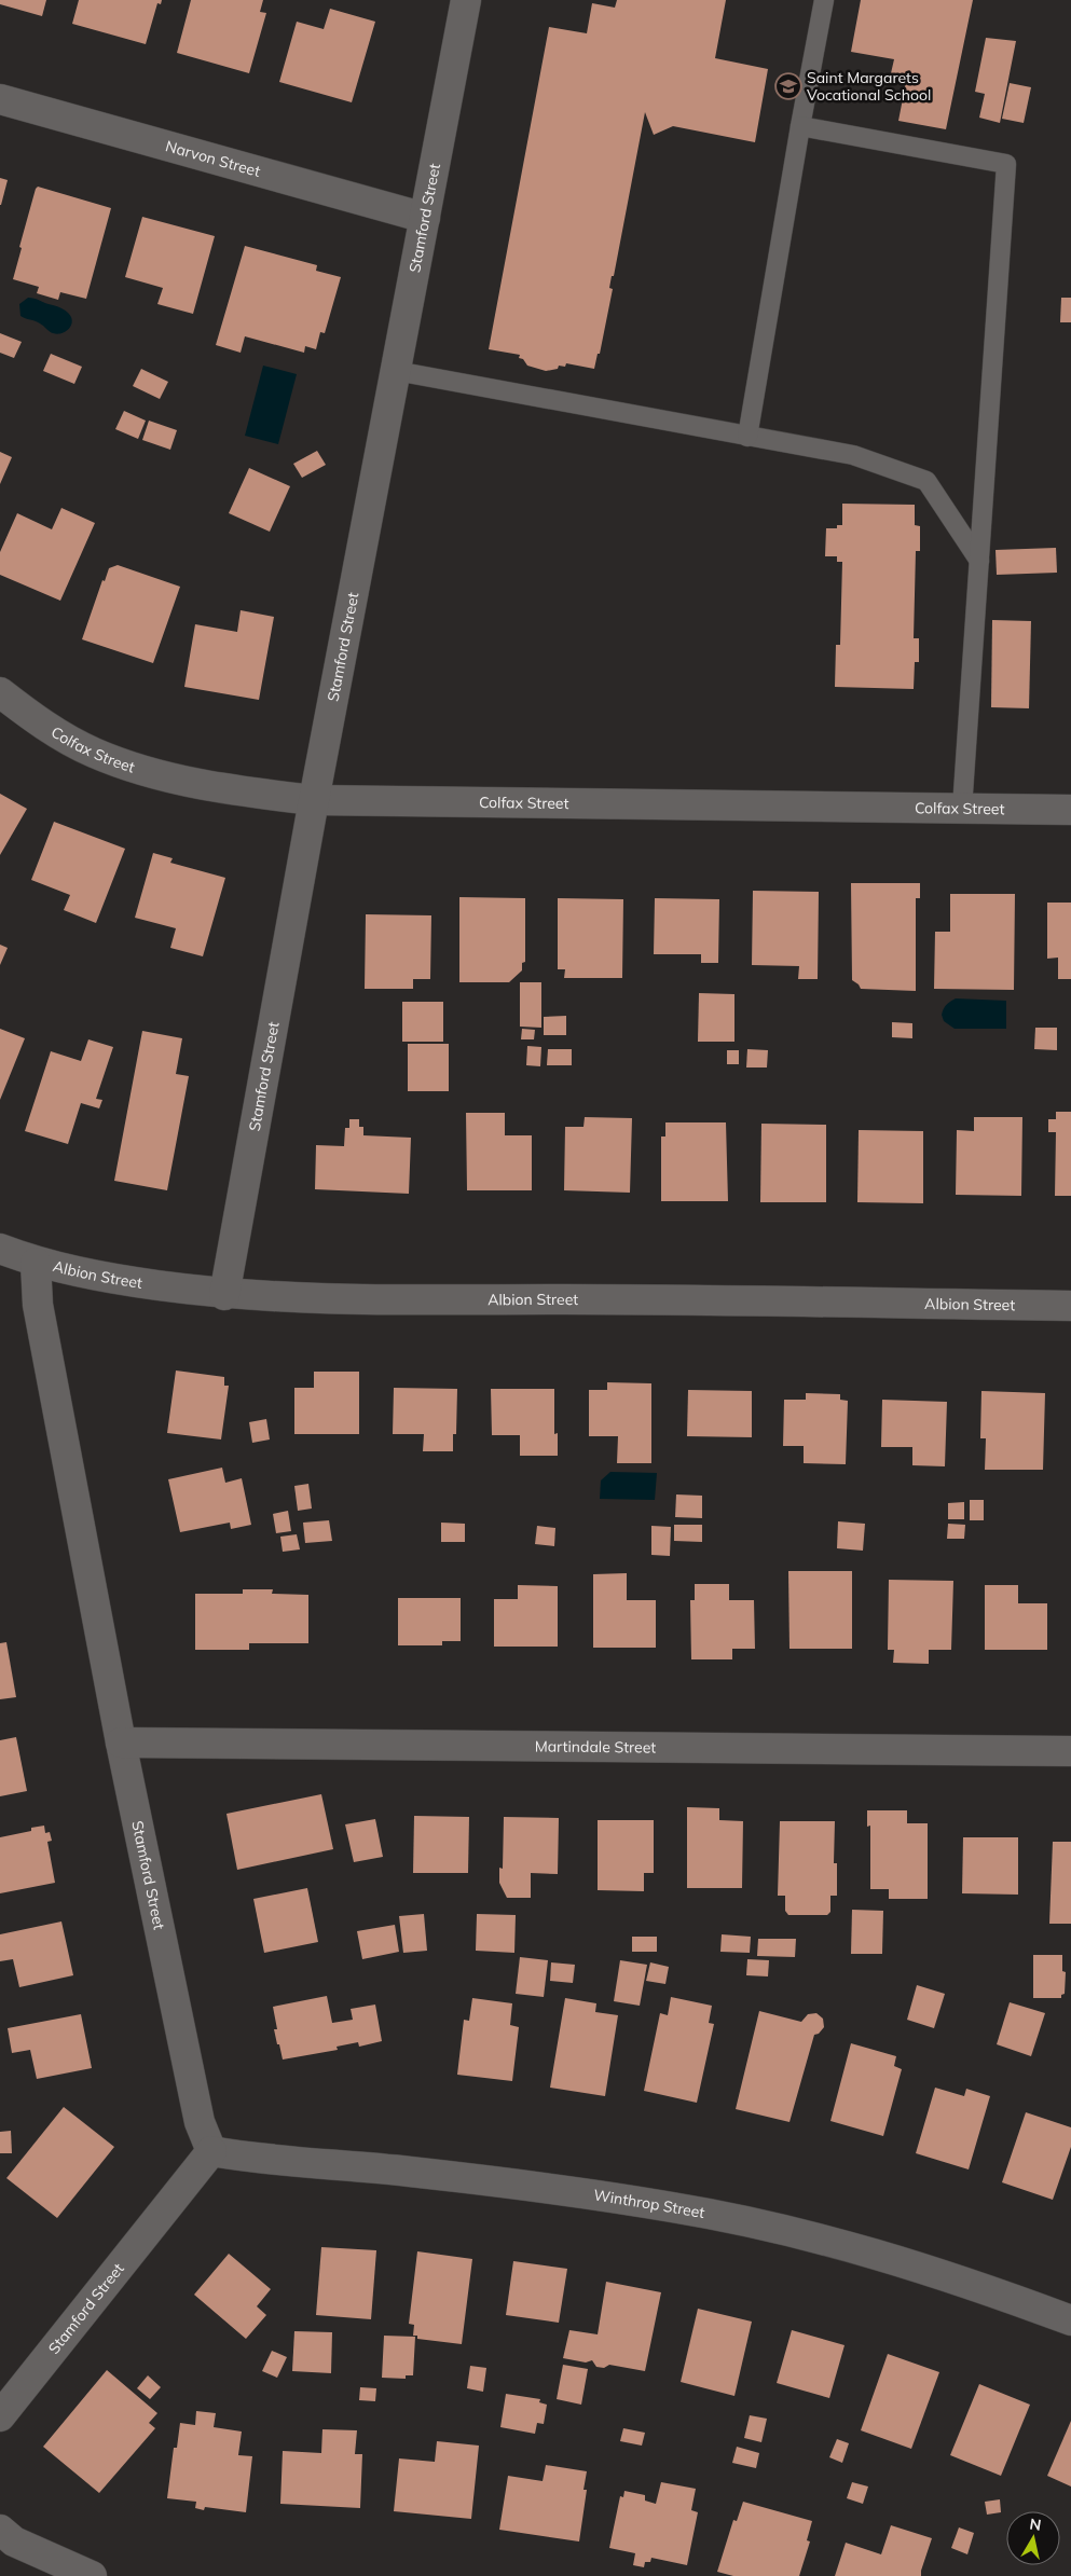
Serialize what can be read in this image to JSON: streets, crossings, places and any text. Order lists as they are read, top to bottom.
{
  "streets": {
    "street": [
      "Narvon Street",
      "Stamford Street",
      "Colfax Street",
      "Albion Street",
      "Martindale Street",
      "Winthrop Street"
    ]
  },
  "crossings": [
    ["Narvon Street", "Stamford Street"],
    ["Stamford Street", "Colfax Street"],
    ["Stamford Street", "Albion Street"],
    ["Stamford Street", "Martindale Street"],
    ["Stamford Street", "Winthrop Street"]
  ],
  "places": {
    "school or university": ["Saint Margarets Vocational School"]
  },
  "north": "top"
}
